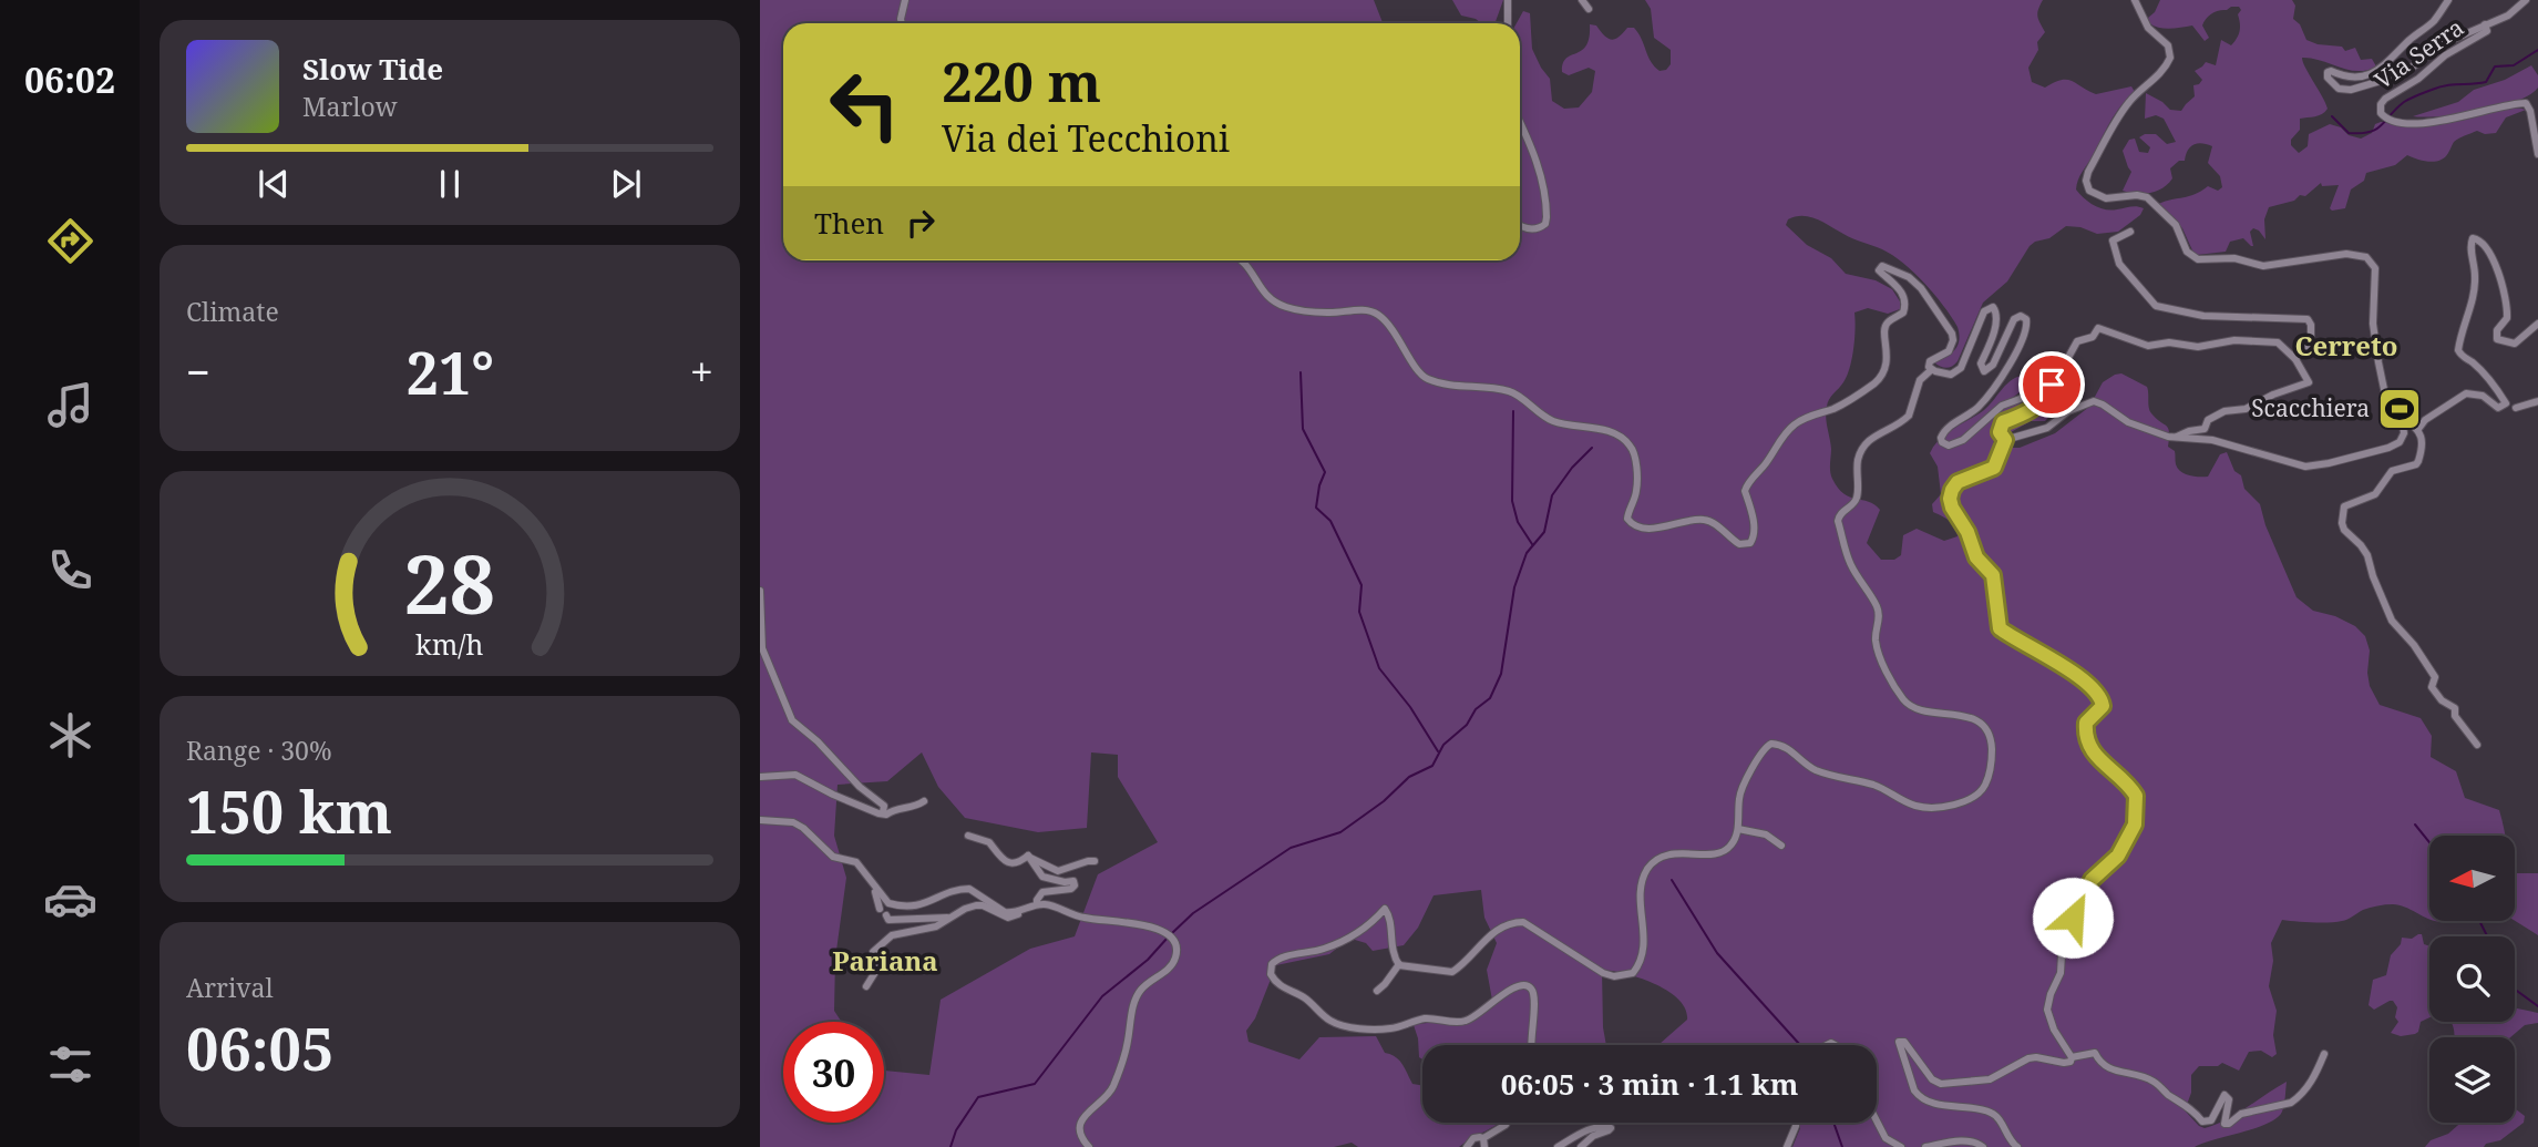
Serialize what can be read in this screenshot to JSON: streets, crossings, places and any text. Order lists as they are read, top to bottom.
{
  "streets": {
    "street": ["Via Serra"]
  },
  "districts": ["Cerreto", "Pariana"],
  "places": {
    "sports": ["Scacchiera"]
  },
  "north": "left",
  "page": {
    "tabs": "06:02",
    "turn": ["220 m", "Via dei Tecchioni"],
    "song": ["Slow Tide", "Marlow"],
    "then": "Then",
    "tile": [
      "Climate",
      ["Range · 30%", "150 km"],
      ["Arrival", "06:05"]
    ],
    "heat": ["−", "21°", "+"],
    "limit": "30",
    "trip": "06:05 · 3 min · 1.1 km",
    "gauge": ["28", "km/h"]
  }
}
